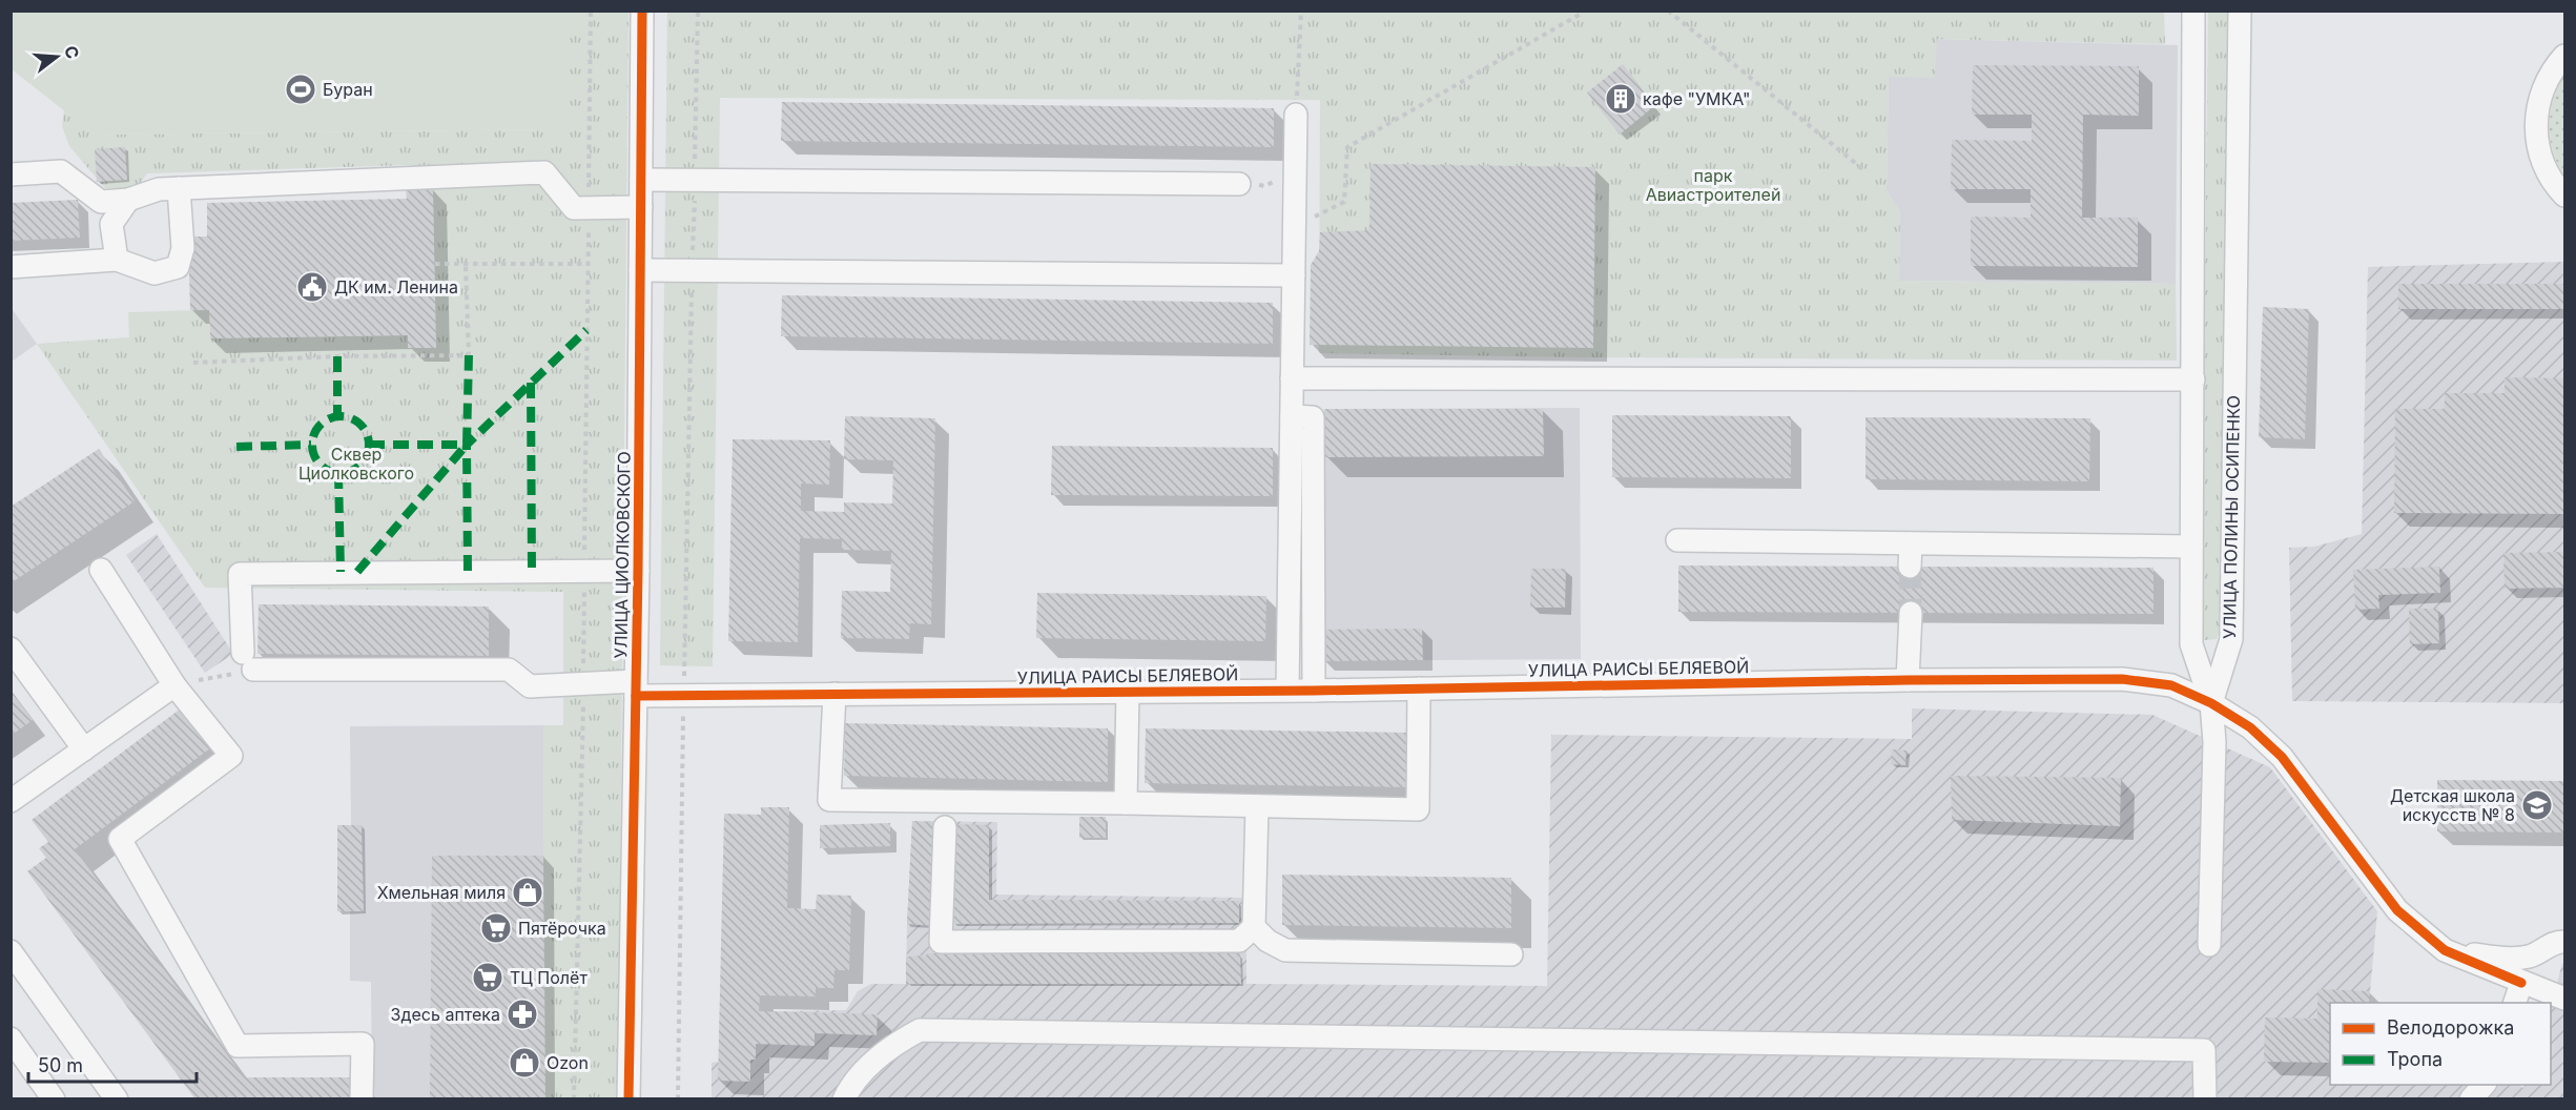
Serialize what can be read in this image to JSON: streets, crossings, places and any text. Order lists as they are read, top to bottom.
{
  "streets": {
    "street": ["УЛИЦА ПОЛИНЫ ОСИПЕНКО", "УЛИЦА ЦИОЛКОВСКОГО", "УЛИЦА РАИСЫ БЕЛЯЕВОЙ"]
  },
  "crossings": [
    ["УЛИЦА ПОЛИНЫ ОСИПЕНКО", "УЛИЦА РАИСЫ БЕЛЯЕВОЙ"],
    ["УЛИЦА ЦИОЛКОВСКОГО", "УЛИЦА РАИСЫ БЕЛЯЕВОЙ"]
  ],
  "parks": ["парк Авиастроителей", "Сквер Циолковского"],
  "places": {
    "sports": ["Буран"],
    "building": ["кафе \"УМКА\""],
    "public building": ["ДК им. Ленина"],
    "school or university": ["Детская школа искусств № 8"],
    "shop": ["Хмельная миля", "Ozon"],
    "supermarket": ["Пятёрочка", "ТЦ Полёт"],
    "pharmacy": ["Здесь аптека"]
  },
  "legend": ["Велодорожка", "Тропа"],
  "scale_bar": "50 m",
  "north": "right"
}
